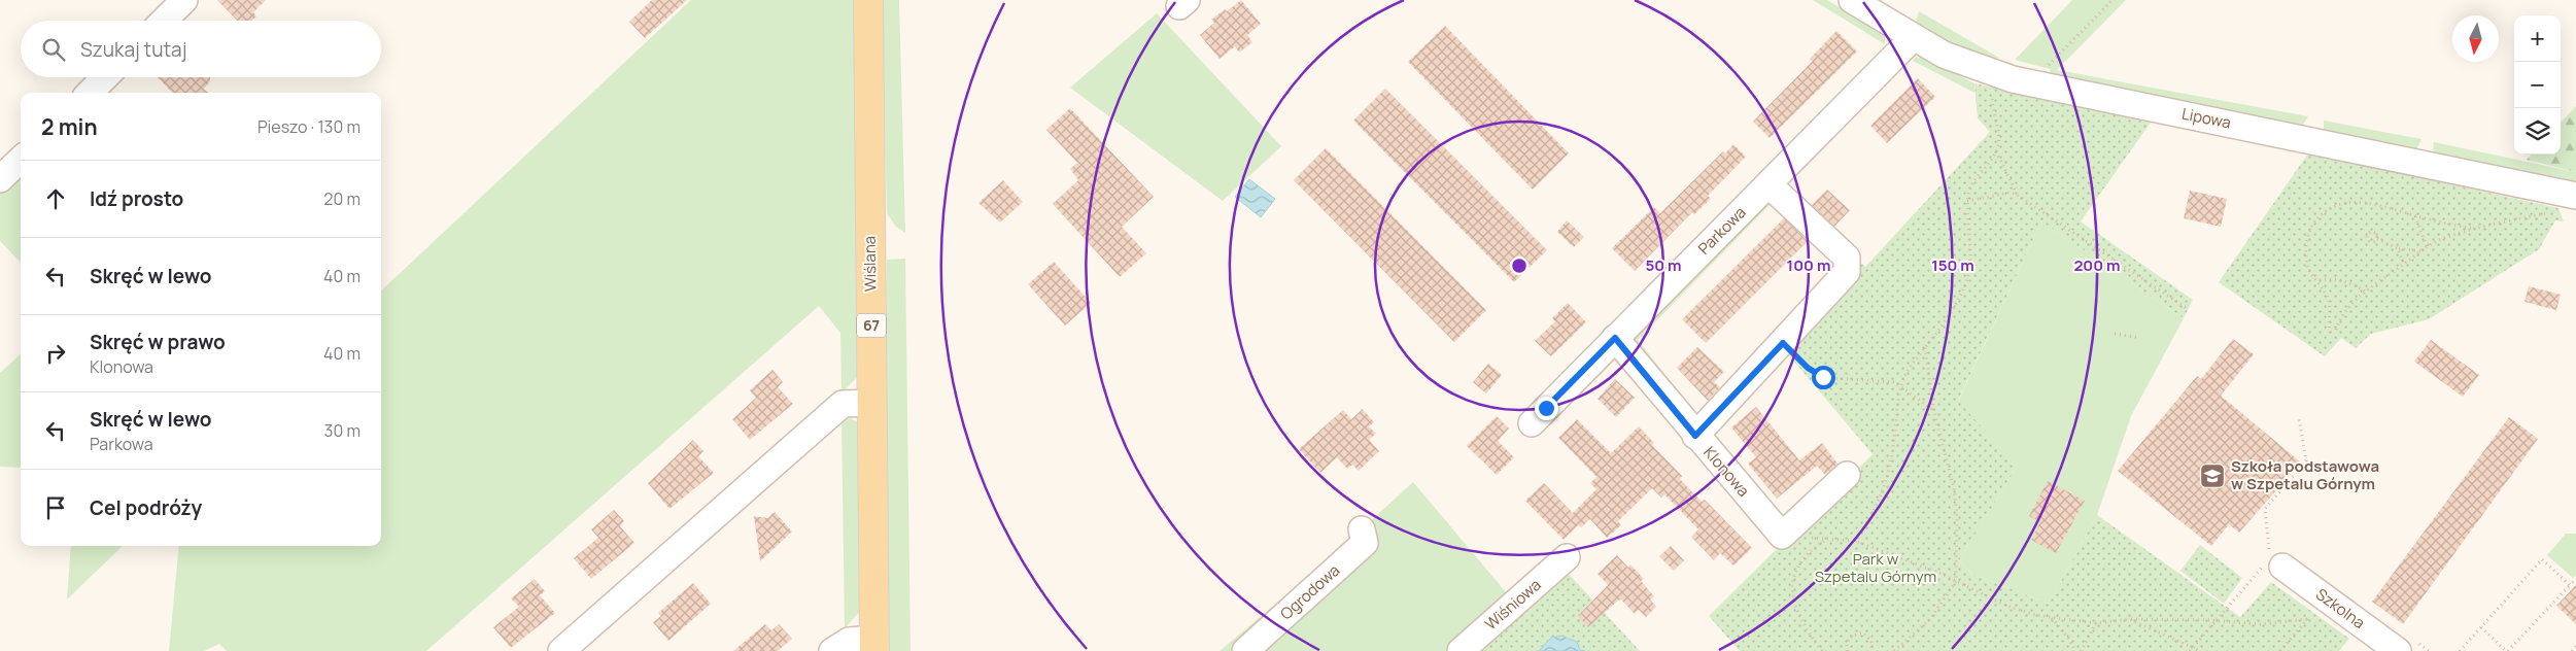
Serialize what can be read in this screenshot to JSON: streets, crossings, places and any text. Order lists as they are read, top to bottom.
{
  "streets": {
    "main road": ["Wiślana", "67"],
    "street": [
      "Lipowa",
      "Parkowa",
      "Klonowa",
      "Ogrodowa",
      "Wiśniowa",
      "Szkolna"
    ]
  },
  "crossings": [
    ["Lipowa", "Parkowa"],
    ["Parkowa", "Klonowa"]
  ],
  "parks": ["Park w Szpetalu Górnym"],
  "places": {
    "school or university": ["Szkoła podstawowa w Szpetalu Górnym"]
  },
  "north": "bottom",
  "page": {
    "map_buttons": ["+", "−"],
    "search": "Szukaj tutaj",
    "heading": ["2 min", "Pieszo · 130 m"],
    "list": [
      ["Idź prosto", "20 m"],
      ["Skręć w lewo", "40 m"],
      ["Skręć w prawo", "Klonowa", "40 m"],
      ["Skręć w lewo", "Parkowa", "30 m"],
      "Cel podróży"
    ]
  },
  "rings": [
    "50 m",
    "100 m",
    "150 m",
    "200 m"
  ]
}
